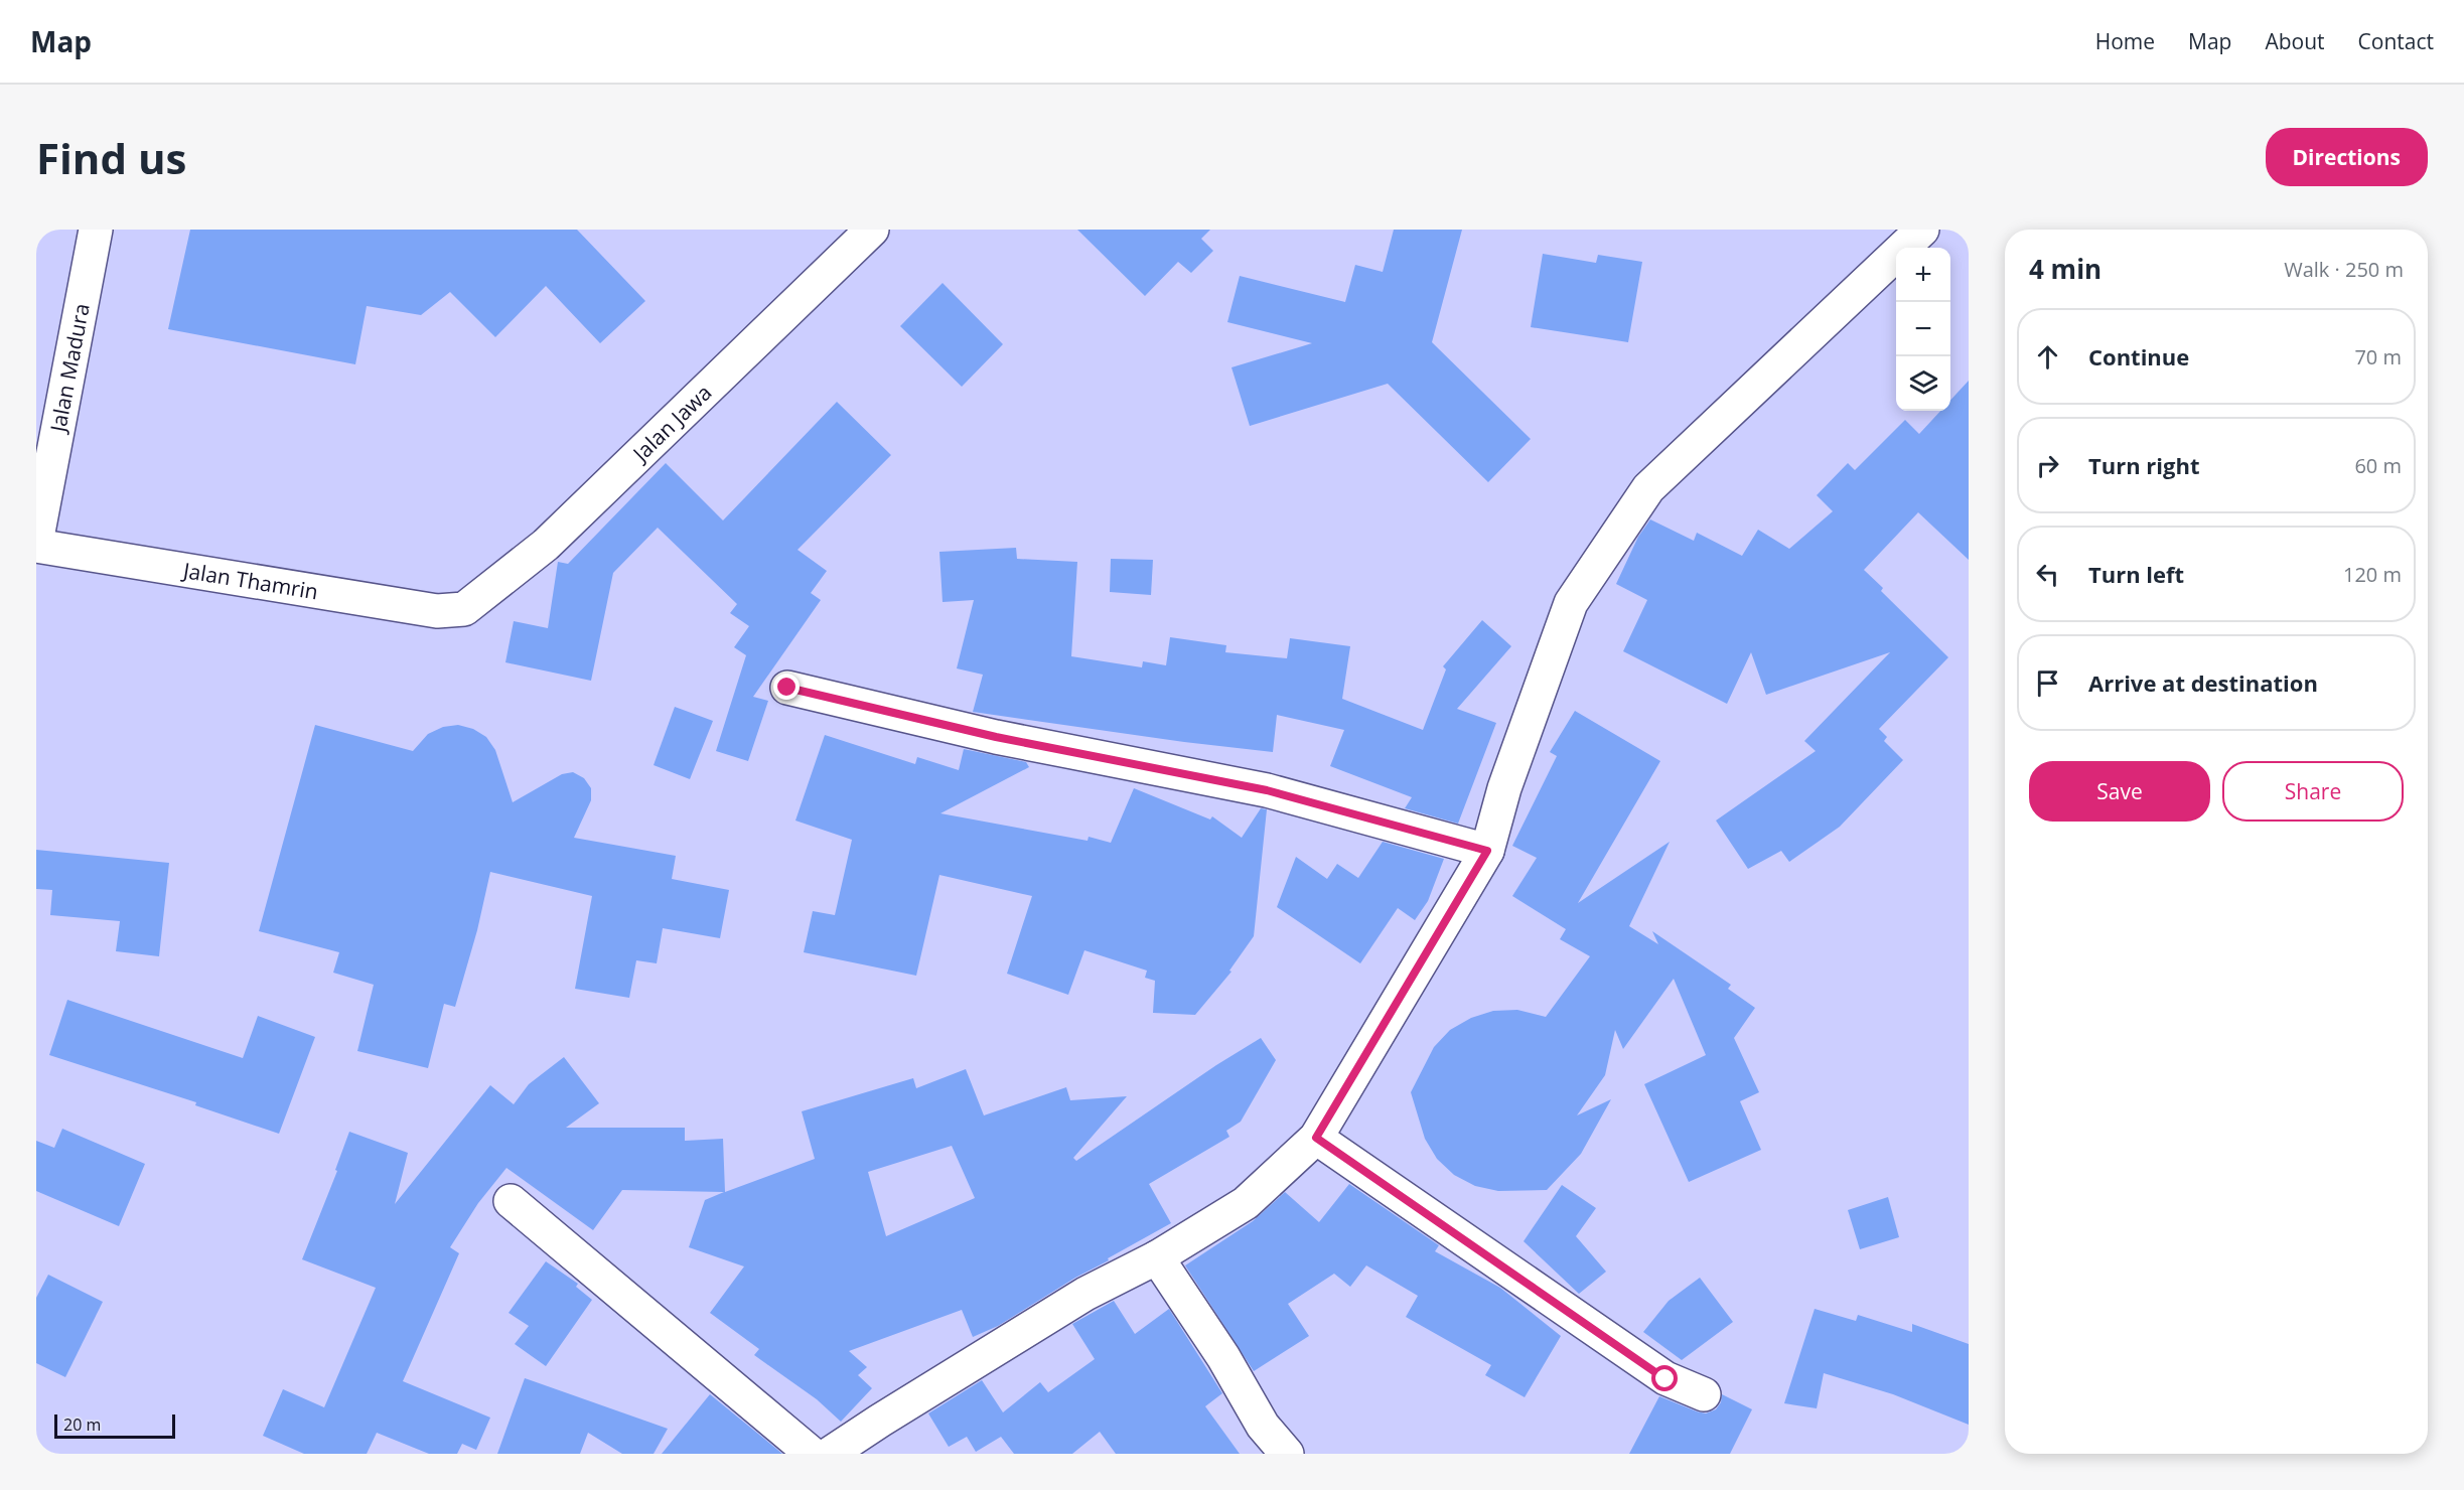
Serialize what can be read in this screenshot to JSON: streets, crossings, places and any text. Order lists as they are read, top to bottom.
{
  "streets": {
    "street": ["Jalan Madura", "Jalan Jawa", "Jalan Thamrin"]
  },
  "crossings": [
    ["Jalan Madura", "Jalan Thamrin"],
    ["Jalan Jawa", "Jalan Thamrin"]
  ],
  "scale_bar": "20 m",
  "page": {
    "header": "Map",
    "nav": [
      "Home",
      "Map",
      "About",
      "Contact"
    ],
    "buttons": [
      "Directions",
      ["Save", "Share"]
    ],
    "title": "Find us",
    "heading": ["4 min", "Walk · 250 m"],
    "map_buttons": ["+", "−"],
    "list": [
      ["Continue", "70 m"],
      ["Turn right", "60 m"],
      ["Turn left", "120 m"],
      "Arrive at destination"
    ],
    "scale": "20 m"
  }
}
